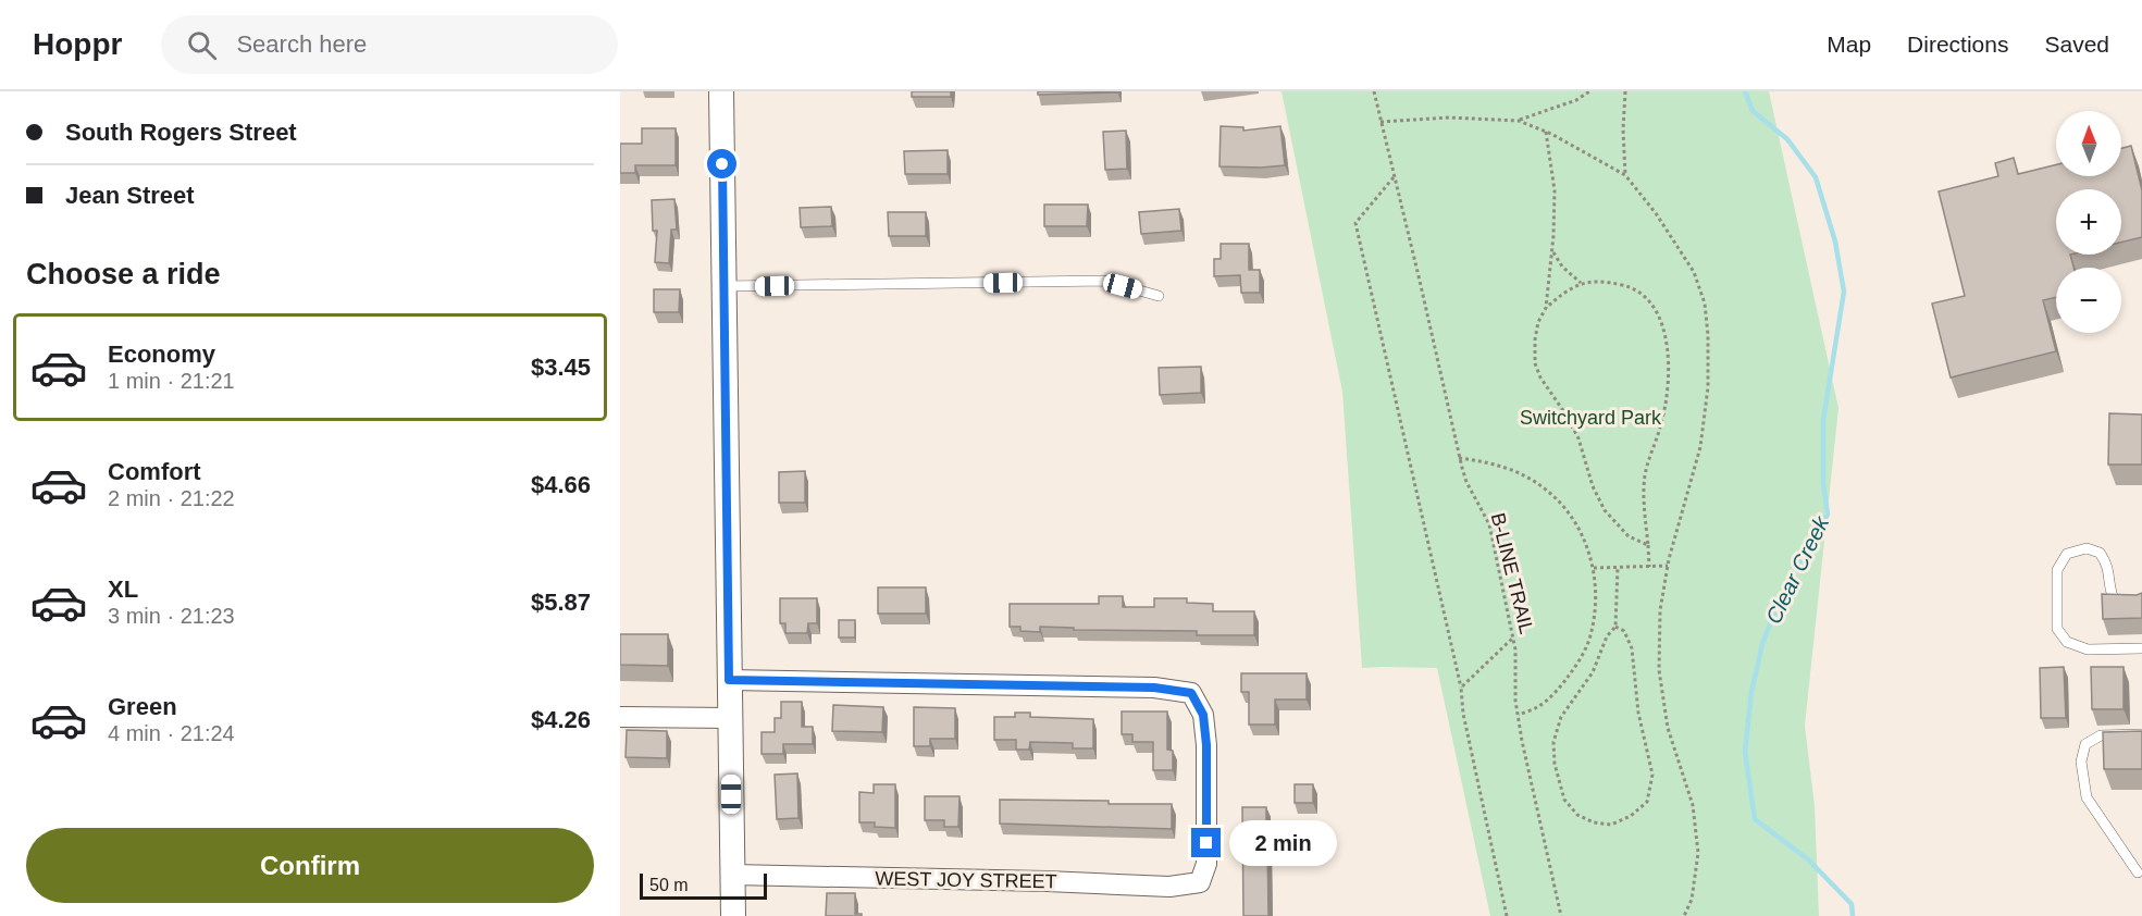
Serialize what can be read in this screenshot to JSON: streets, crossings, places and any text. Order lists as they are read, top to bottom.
{
  "streets": {
    "street": ["WEST JOY STREET"],
    "path": ["B-LINE TRAIL"]
  },
  "water": ["Clear Creek"],
  "parks": ["Switchyard Park"],
  "scale_bar": "50 m",
  "north": "top",
  "page": {
    "header": "Hoppr",
    "search": "Search here",
    "nav": ["Map", "Directions", "Saved"],
    "banner": ["South Rogers Street", "Jean Street"],
    "map_buttons": ["+", "−"],
    "heading": "Choose a ride",
    "list": [
      {
        "name": "Economy",
        "note": "1 min · 21:21",
        "value": "$3.45"
      },
      {
        "name": "Comfort",
        "note": "2 min · 21:22",
        "value": "$4.66"
      },
      {
        "name": "XL",
        "note": "3 min · 21:23",
        "value": "$5.87"
      },
      {
        "name": "Green",
        "note": "4 min · 21:24",
        "value": "$4.26"
      }
    ],
    "buttons": "Confirm",
    "bubble": "2 min",
    "scale": "50 m"
  }
}
